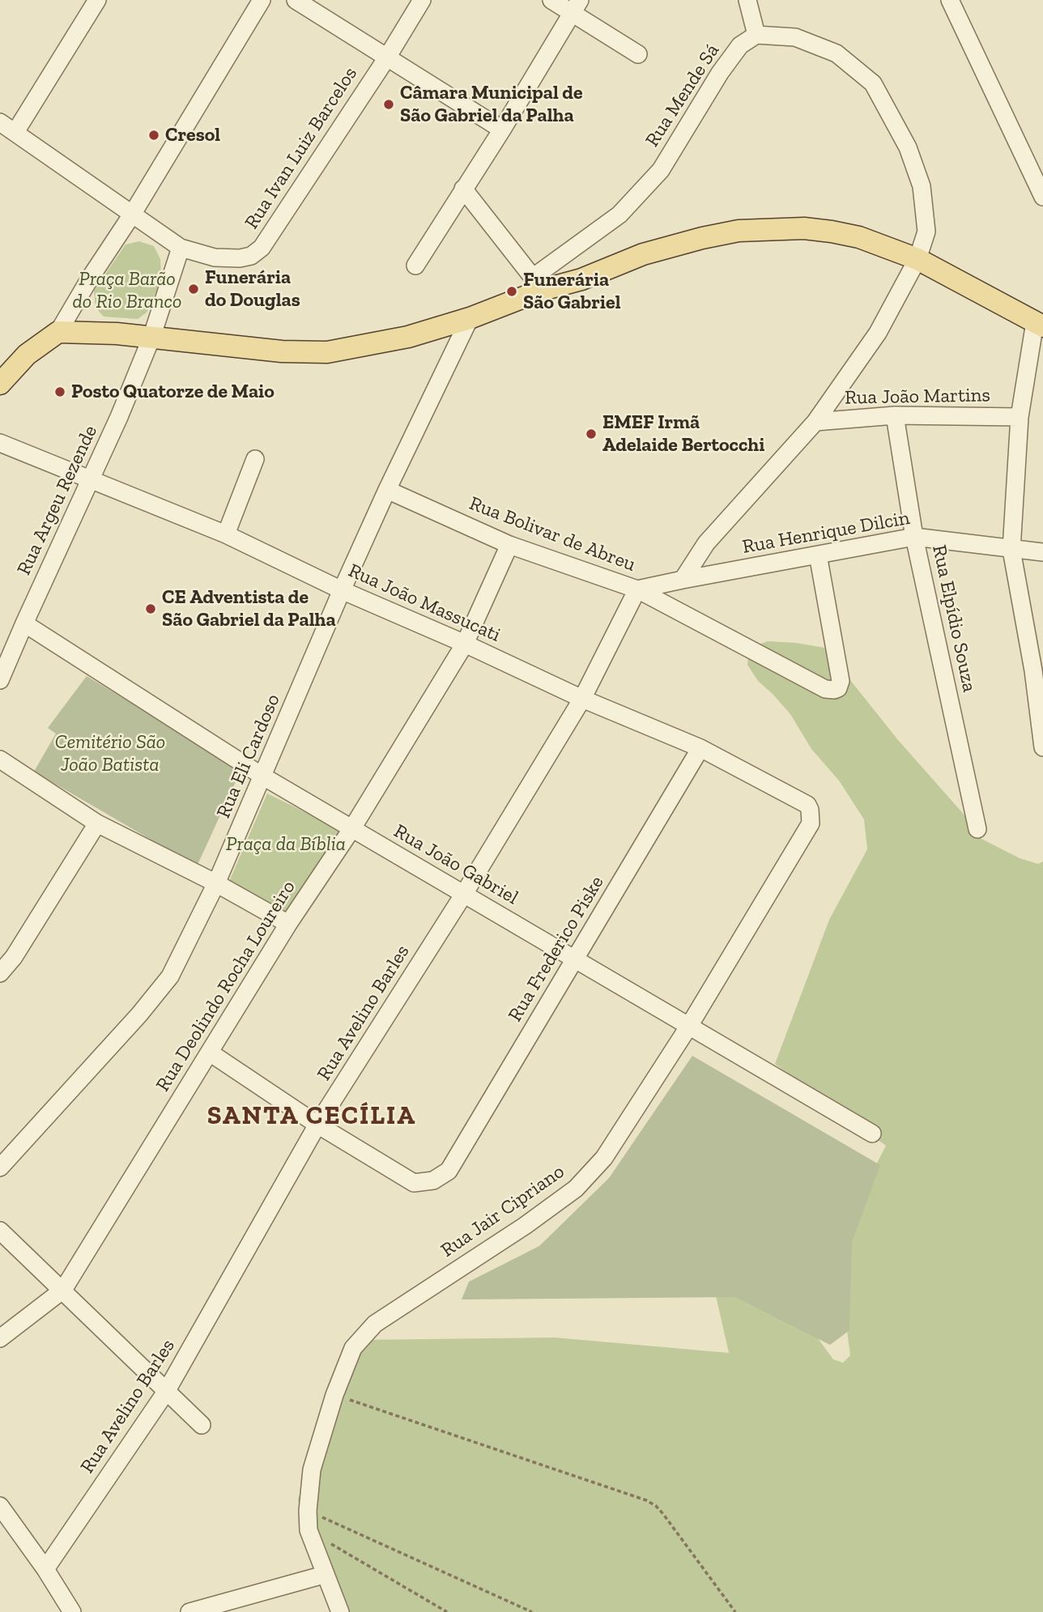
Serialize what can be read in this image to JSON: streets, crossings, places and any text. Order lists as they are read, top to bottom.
{
  "streets": {
    "street": [
      "Rua Mende Sá",
      "Rua Ivan Luiz Barcelos",
      "Rua João Martins",
      "Rua Argeu Rezende",
      "Rua Henrique Dilcin",
      "Rua Bolivar de Abreu",
      "Rua João Massucati",
      "Rua Elpídio Souza",
      "Rua Eli Cardoso",
      "Rua João Gabriel",
      "Rua Frederico Piske",
      "Rua Deolindo Rocha Loureiro",
      "Rua Avelino Barles",
      "Rua Jair Cipriano"
    ]
  },
  "crossings": [
    ["Rua João Martins", "Rua Elpídio Souza"],
    ["Rua Argeu Rezende", "Rua João Massucati"],
    ["Rua Argeu Rezende", "Rua João Gabriel"],
    ["Rua Henrique Dilcin", "Rua Bolivar de Abreu"],
    ["Rua Henrique Dilcin", "Rua Elpídio Souza"],
    ["Rua Bolivar de Abreu", "Rua Eli Cardoso"],
    ["Rua Bolivar de Abreu", "Rua Deolindo Rocha Loureiro"],
    ["Rua Bolivar de Abreu", "Rua Avelino Barles"],
    ["Rua João Massucati", "Rua Eli Cardoso"],
    ["Rua João Massucati", "Rua Frederico Piske"],
    ["Rua João Massucati", "Rua Deolindo Rocha Loureiro"],
    ["Rua João Massucati", "Rua Avelino Barles"],
    ["Rua João Massucati", "Rua Jair Cipriano"],
    ["Rua Eli Cardoso", "Rua João Gabriel"],
    ["Rua João Gabriel", "Rua Frederico Piske"],
    ["Rua João Gabriel", "Rua Deolindo Rocha Loureiro"],
    ["Rua João Gabriel", "Rua Avelino Barles"],
    ["Rua João Gabriel", "Rua Jair Cipriano"],
    ["Rua Frederico Piske", "Rua Avelino Barles"]
  ],
  "districts": ["SANTA CECÍLIA"],
  "parks": ["Praça Barão do Rio Branco", "Cemitério São João Batista", "Praça da Bíblia"],
  "places": [
    "Câmara Municipal de São Gabriel da Palha",
    "Cresol",
    "Funerária do Douglas",
    "Funerária São Gabriel",
    "Posto Quatorze de Maio",
    "EMEF Irmã Adelaide Bertocchi",
    "CE Adventista de São Gabriel da Palha"
  ]
}
